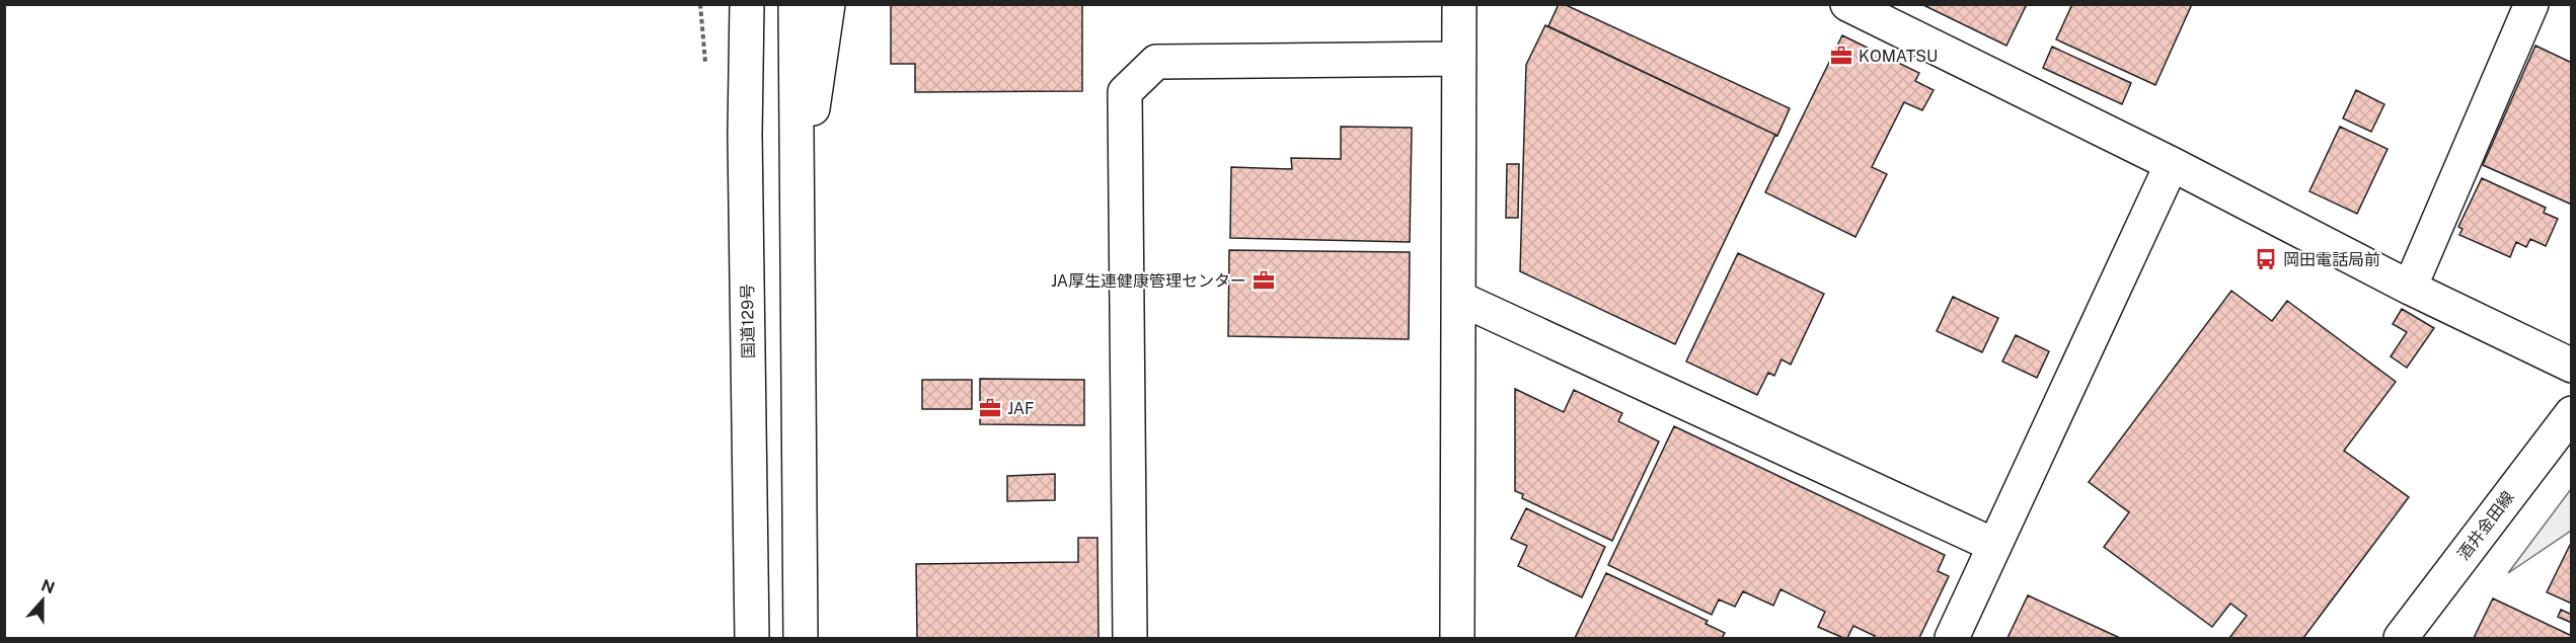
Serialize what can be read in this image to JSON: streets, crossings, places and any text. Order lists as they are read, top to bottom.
{
  "streets": {
    "main road": ["国道129号", "酒井金田線"]
  },
  "places": {
    "office": ["KOMATSU", "JA厚生連健康管理センター", "JAF"],
    "bus stop": ["岡田電話局前"]
  },
  "north": "top"
}
